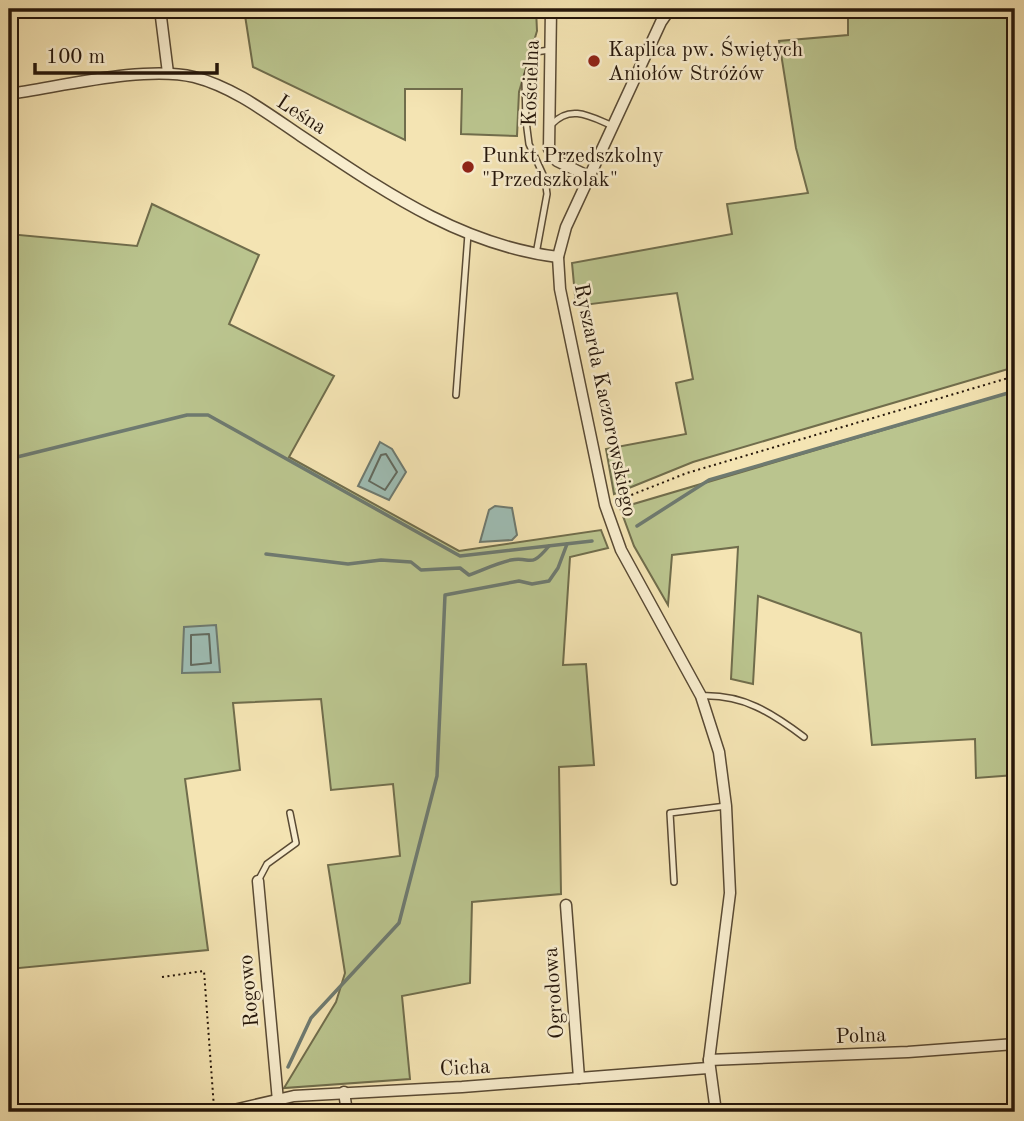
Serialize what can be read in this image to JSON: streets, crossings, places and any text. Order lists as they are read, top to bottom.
{
  "streets": {
    "street": [
      "Kościelna",
      "Leśna",
      "Ryszarda Kaczorowskiego",
      "Rogowo",
      "Ogrodowa",
      "Polna",
      "Cicha"
    ]
  },
  "crossings": [
    ["Leśna", "Ryszarda Kaczorowskiego"],
    ["Ryszarda Kaczorowskiego", "Polna"],
    ["Ryszarda Kaczorowskiego", "Cicha"],
    ["Rogowo", "Cicha"],
    ["Ogrodowa", "Cicha"],
    ["Polna", "Cicha"]
  ],
  "places": ["Kaplica pw. Świętych Aniołów Stróżów", "Punkt Przedszkolny \"Przedszkolak\""],
  "scale_bar": "100 m"
}
